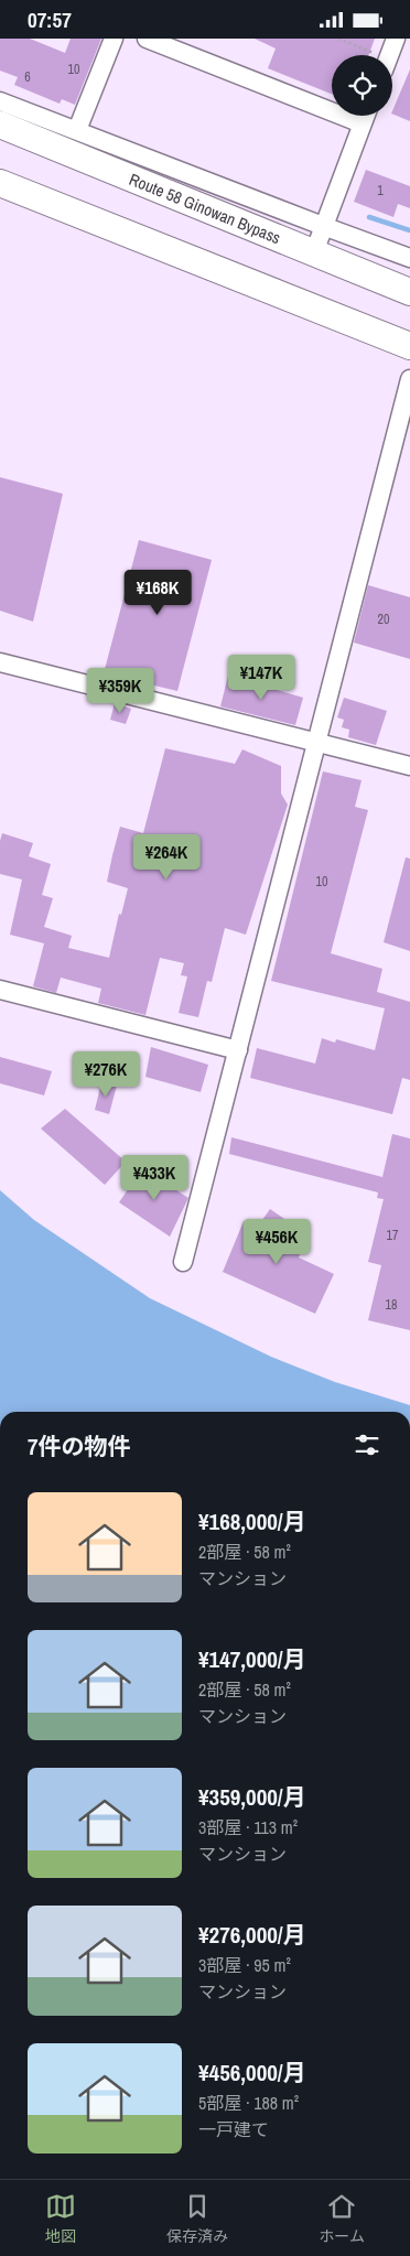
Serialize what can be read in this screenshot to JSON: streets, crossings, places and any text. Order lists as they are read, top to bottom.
{
  "streets": {
    "highway": ["Route 58 Ginowan Bypass"]
  },
  "house_numbers": [
    "10",
    "6",
    "1",
    "20",
    "10",
    "17",
    "18"
  ],
  "page": {
    "status": "07:57",
    "price": [
      "¥168K",
      "¥147K",
      "¥359K",
      "¥264K",
      "¥276K",
      "¥433K",
      "¥456K"
    ],
    "heading": "7件の物件",
    "list": [
      {
        "name": "¥168,000/月",
        "note": "2部屋 · 58 m² · マンション"
      },
      {
        "name": "¥147,000/月",
        "note": "2部屋 · 58 m² · マンション"
      },
      {
        "name": "¥359,000/月",
        "note": "3部屋 · 113 m² · マンション"
      },
      {
        "name": "¥276,000/月",
        "note": "3部屋 · 95 m² · マンション"
      },
      {
        "name": "¥456,000/月",
        "note": "5部屋 · 188 m² · 一戸建て"
      }
    ],
    "tabs": ["地図", "保存済み", "ホーム"]
  }
}
